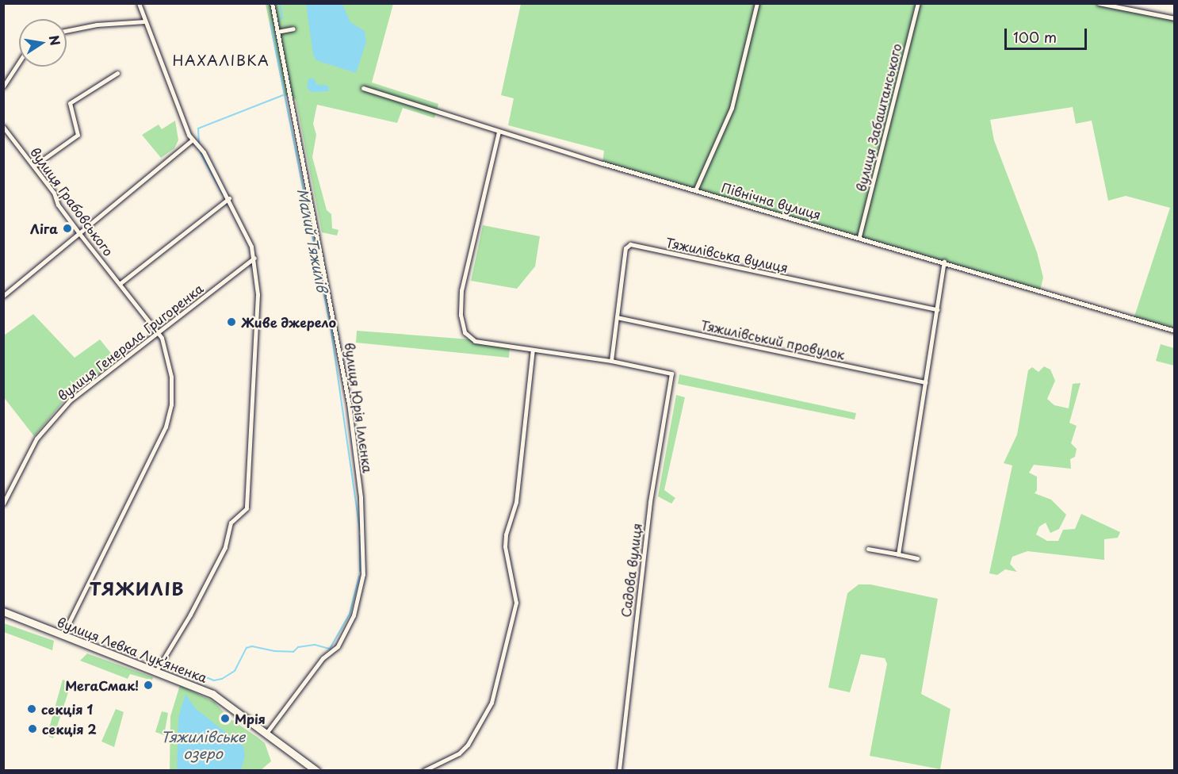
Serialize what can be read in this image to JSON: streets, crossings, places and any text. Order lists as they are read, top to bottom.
{
  "streets": {
    "main road": ["вулиця Левка Лукʼяненка"],
    "street": [
      "вулиця Забаштанського",
      "Північна вулиця",
      "вулиця Грабовського",
      "Тяжилівська вулиця",
      "Тяжилівський провулок",
      "вулиця Генерала Григоренка",
      "вулиця Юрія Іллєнка",
      "Садова вулиця"
    ]
  },
  "crossings": [
    ["вулиця Забаштанського", "Північна вулиця"],
    ["вулиця Грабовського", "вулиця Генерала Григоренка"],
    ["Тяжилівська вулиця", "Тяжилівський провулок"],
    ["Тяжилівська вулиця", "Садова вулиця"],
    ["вулиця Юрія Іллєнка", "вулиця Левка Лукʼяненка"]
  ],
  "districts": ["НАХАЛІВКА", "ТЯЖИЛІВ"],
  "water": ["Малий Тяжилів", "Тяжилівське озеро"],
  "places": [
    "Ліга",
    "Живе джерело",
    "МегаСмак!",
    "секція 1",
    "Мрія",
    "секція 2"
  ],
  "scale_bar": "100 m",
  "north": "right"
}
